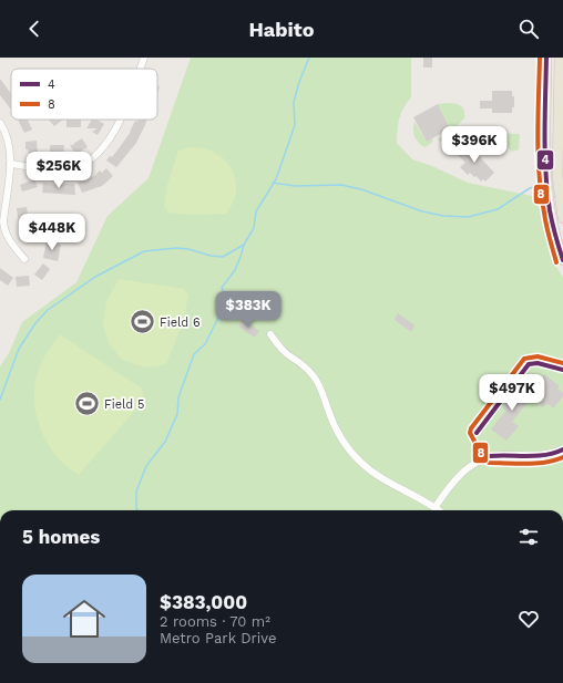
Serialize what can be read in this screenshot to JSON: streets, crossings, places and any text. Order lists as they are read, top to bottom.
{
  "places": {
    "sports": ["Field 6", "Field 5"]
  },
  "lines": ["transit line 4", "transit line 8"],
  "legend": ["4", "8"],
  "page": {
    "header": "Habito",
    "price": [
      "$396K",
      "$256K",
      "$448K",
      "$383K",
      "$497K"
    ],
    "heading": "5 homes",
    "list": [
      {
        "name": "$383,000",
        "note": "2 rooms · 70 m² · Metro Park Drive"
      }
    ]
  }
}
